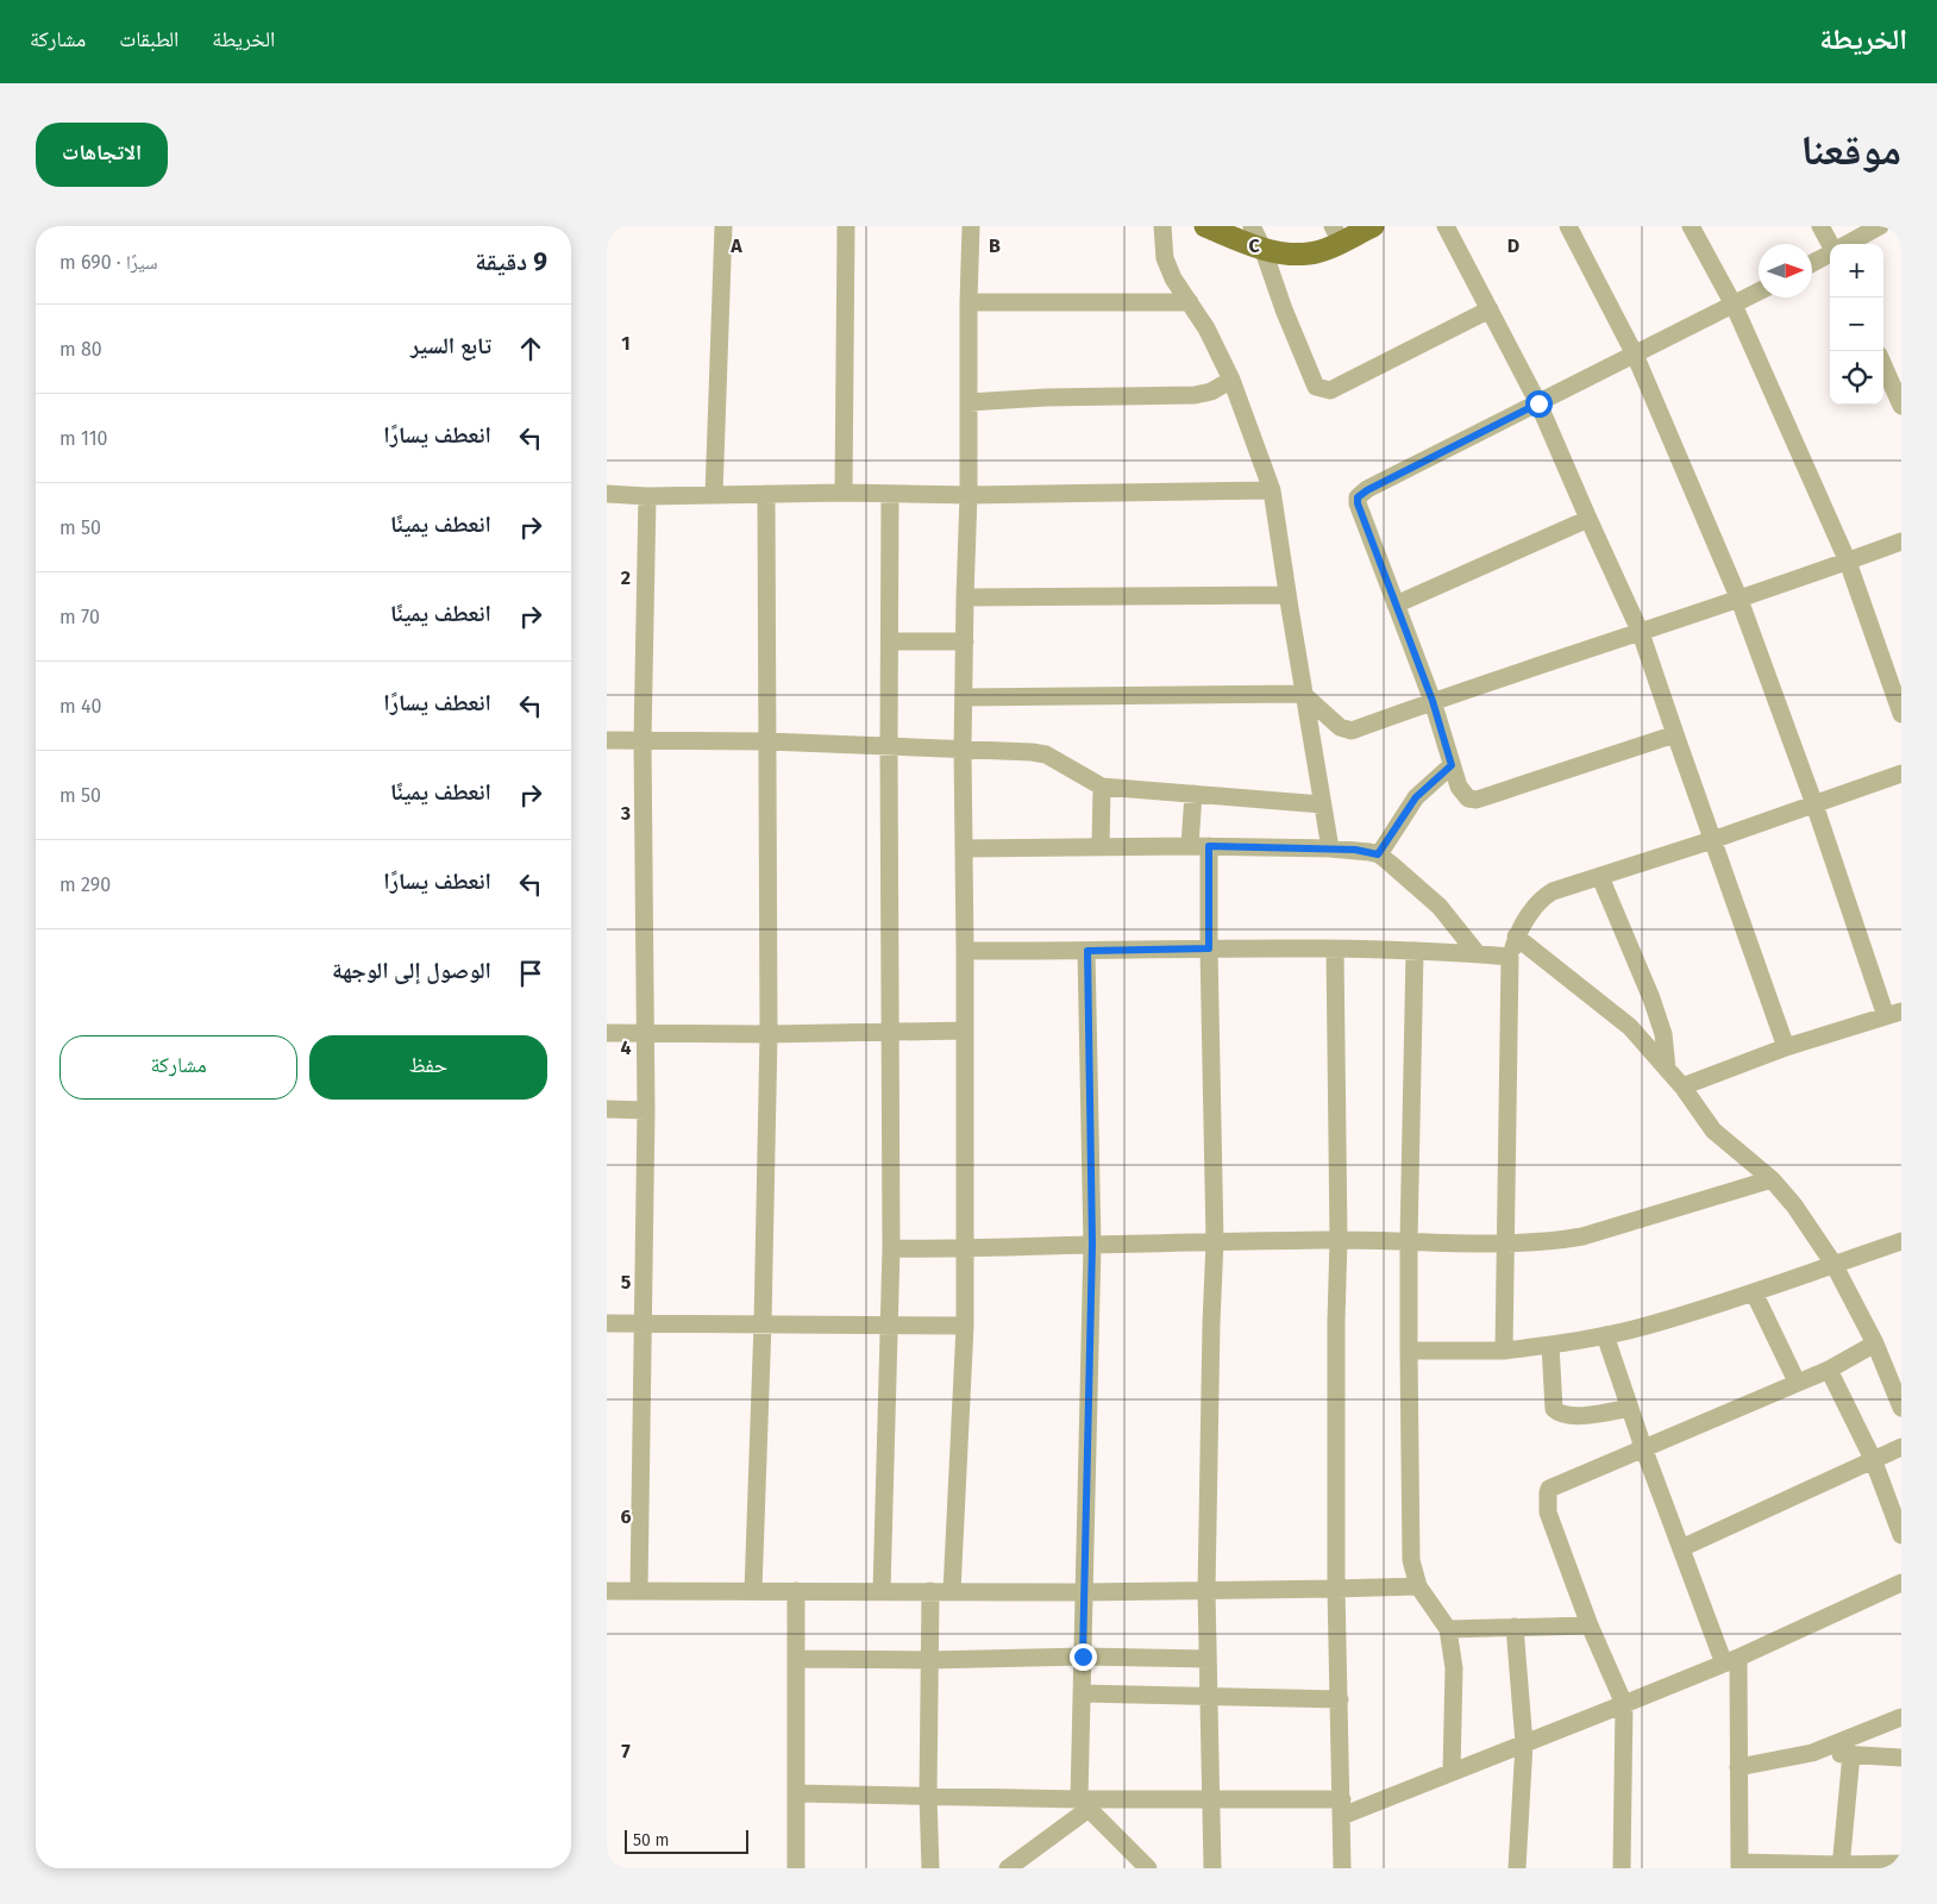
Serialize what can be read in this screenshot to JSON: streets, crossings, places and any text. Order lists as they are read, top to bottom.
{
  "scale_bar": "50 m",
  "north": "right",
  "page": {
    "header": "الخريطة",
    "nav": ["الخريطة", "الطبقات", "مشاركة"],
    "title": "موقعنا",
    "buttons": [
      "الاتجاهات",
      ["حفظ", "مشاركة"]
    ],
    "heading": ["9 دقيقة", "سيرًا · 690 m"],
    "map_buttons": ["+", "−"],
    "list": [
      ["تابع السير", "80 m"],
      ["انعطف يسارًا", "110 m"],
      ["انعطف يمينًا", "50 m"],
      ["انعطف يمينًا", "70 m"],
      ["انعطف يسارًا", "40 m"],
      ["انعطف يمينًا", "50 m"],
      ["انعطف يسارًا", "290 m"],
      "الوصول إلى الوجهة"
    ],
    "scale": "50 m"
  },
  "grid": {
    "columns": [
      "A",
      "B",
      "C",
      "D"
    ],
    "rows": [
      "1",
      "2",
      "3",
      "4",
      "5",
      "6",
      "7"
    ]
  }
}
